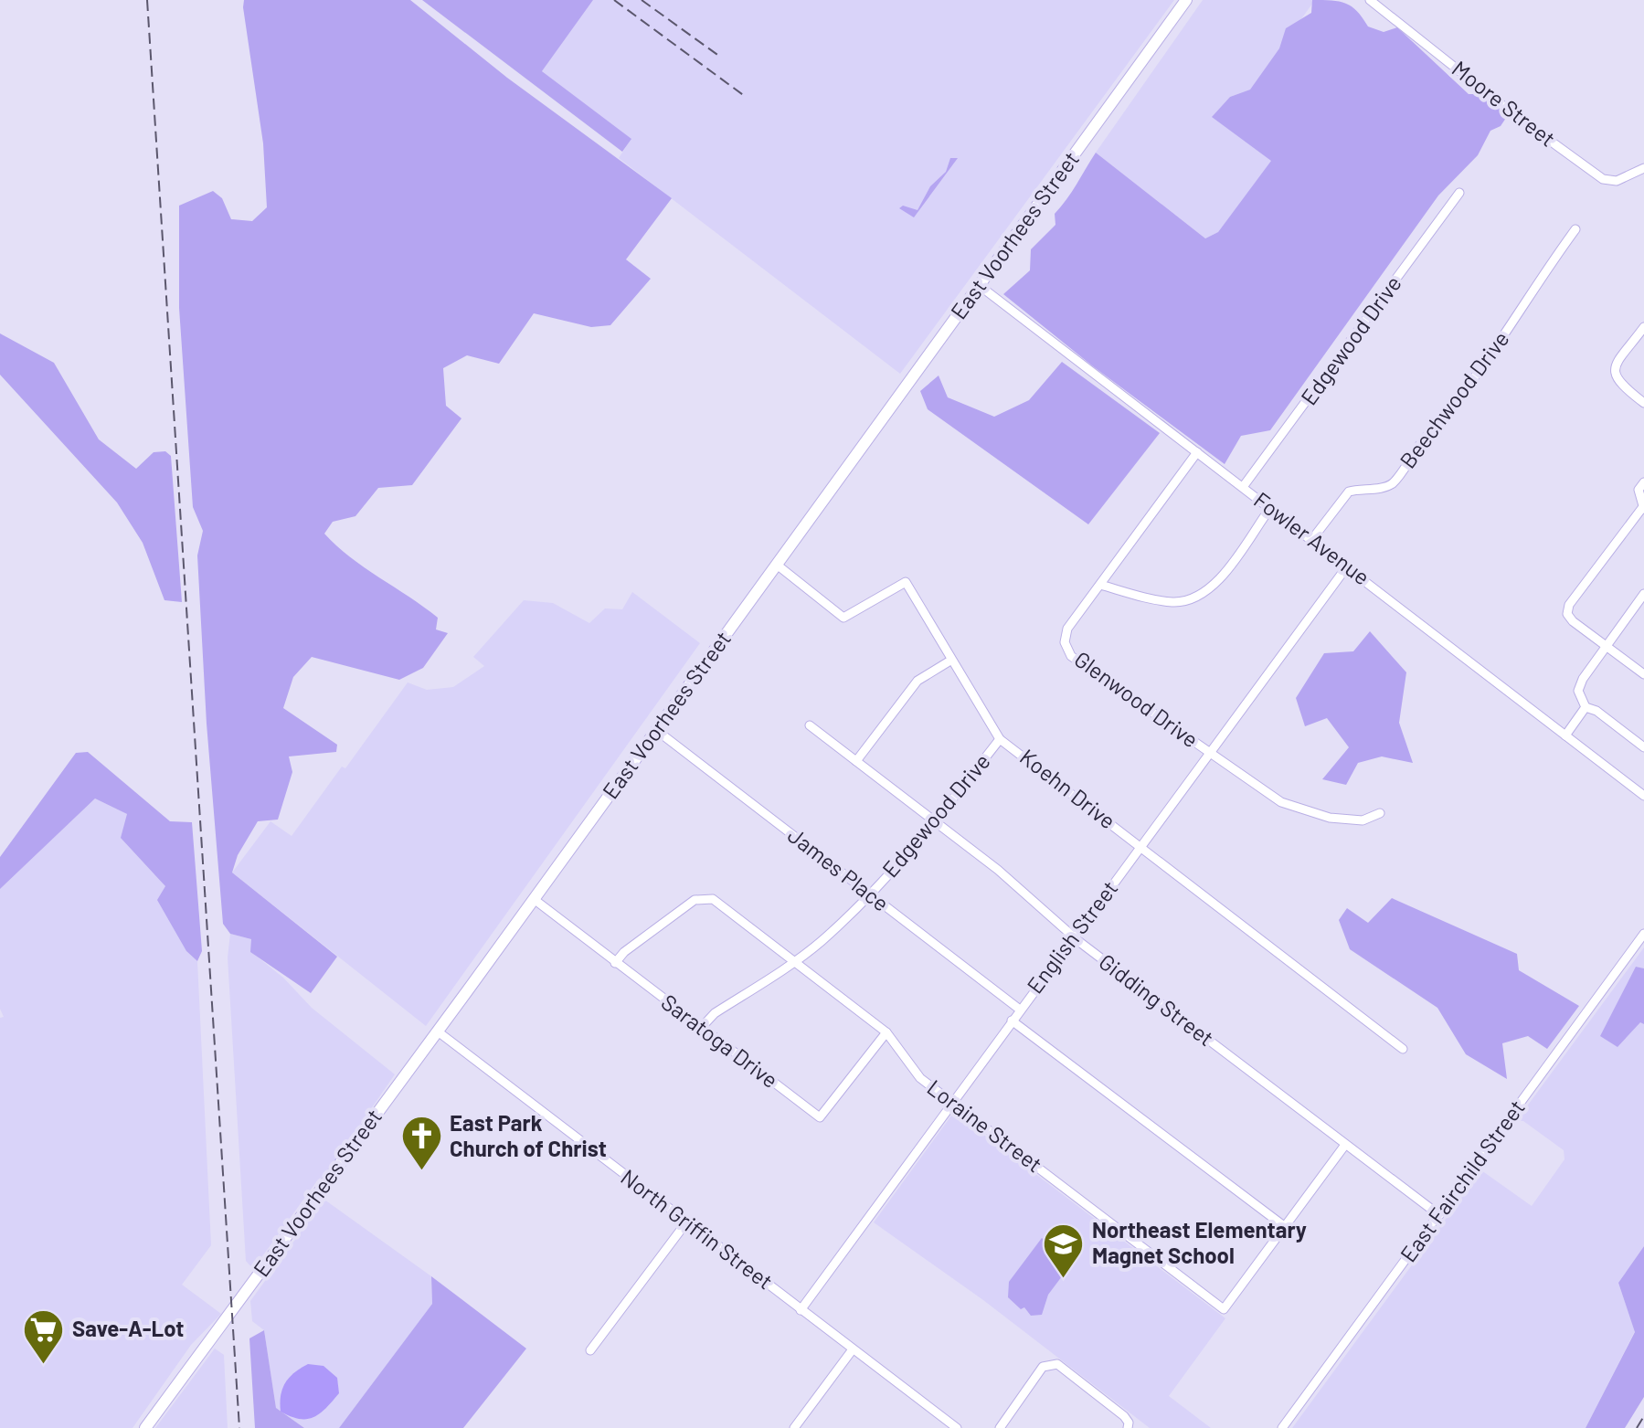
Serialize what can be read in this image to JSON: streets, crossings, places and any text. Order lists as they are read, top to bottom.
{
  "streets": {
    "main road": ["East Voorhees Street"],
    "street": [
      "Moore Street",
      "Edgewood Drive",
      "Beechwood Drive",
      "Fowler Avenue",
      "Glenwood Drive",
      "Koehn Drive",
      "James Place",
      "English Street",
      "Gidding Street",
      "Saratoga Drive",
      "Loraine Street",
      "East Fairchild Street",
      "North Griffin Street"
    ]
  },
  "crossings": [
    ["East Voorhees Street", "Fowler Avenue"],
    ["East Voorhees Street", "Koehn Drive"],
    ["East Voorhees Street", "James Place"],
    ["East Voorhees Street", "Saratoga Drive"],
    ["East Voorhees Street", "North Griffin Street"],
    ["Edgewood Drive", "Fowler Avenue"],
    ["Edgewood Drive", "Koehn Drive"],
    ["Edgewood Drive", "James Place"],
    ["Edgewood Drive", "Gidding Street"],
    ["Edgewood Drive", "Saratoga Drive"],
    ["Edgewood Drive", "Loraine Street"],
    ["Beechwood Drive", "Fowler Avenue"],
    ["Fowler Avenue", "Glenwood Drive"],
    ["Fowler Avenue", "English Street"],
    ["Glenwood Drive", "English Street"],
    ["Koehn Drive", "English Street"],
    ["James Place", "English Street"],
    ["English Street", "Gidding Street"],
    ["English Street", "Loraine Street"],
    ["English Street", "North Griffin Street"],
    ["Gidding Street", "East Fairchild Street"],
    ["Saratoga Drive", "Loraine Street"]
  ],
  "places": {
    "church": ["East Park Church of Christ"],
    "school or university": ["Northeast Elementary Magnet School"],
    "supermarket": ["Save-A-Lot"]
  }
}
